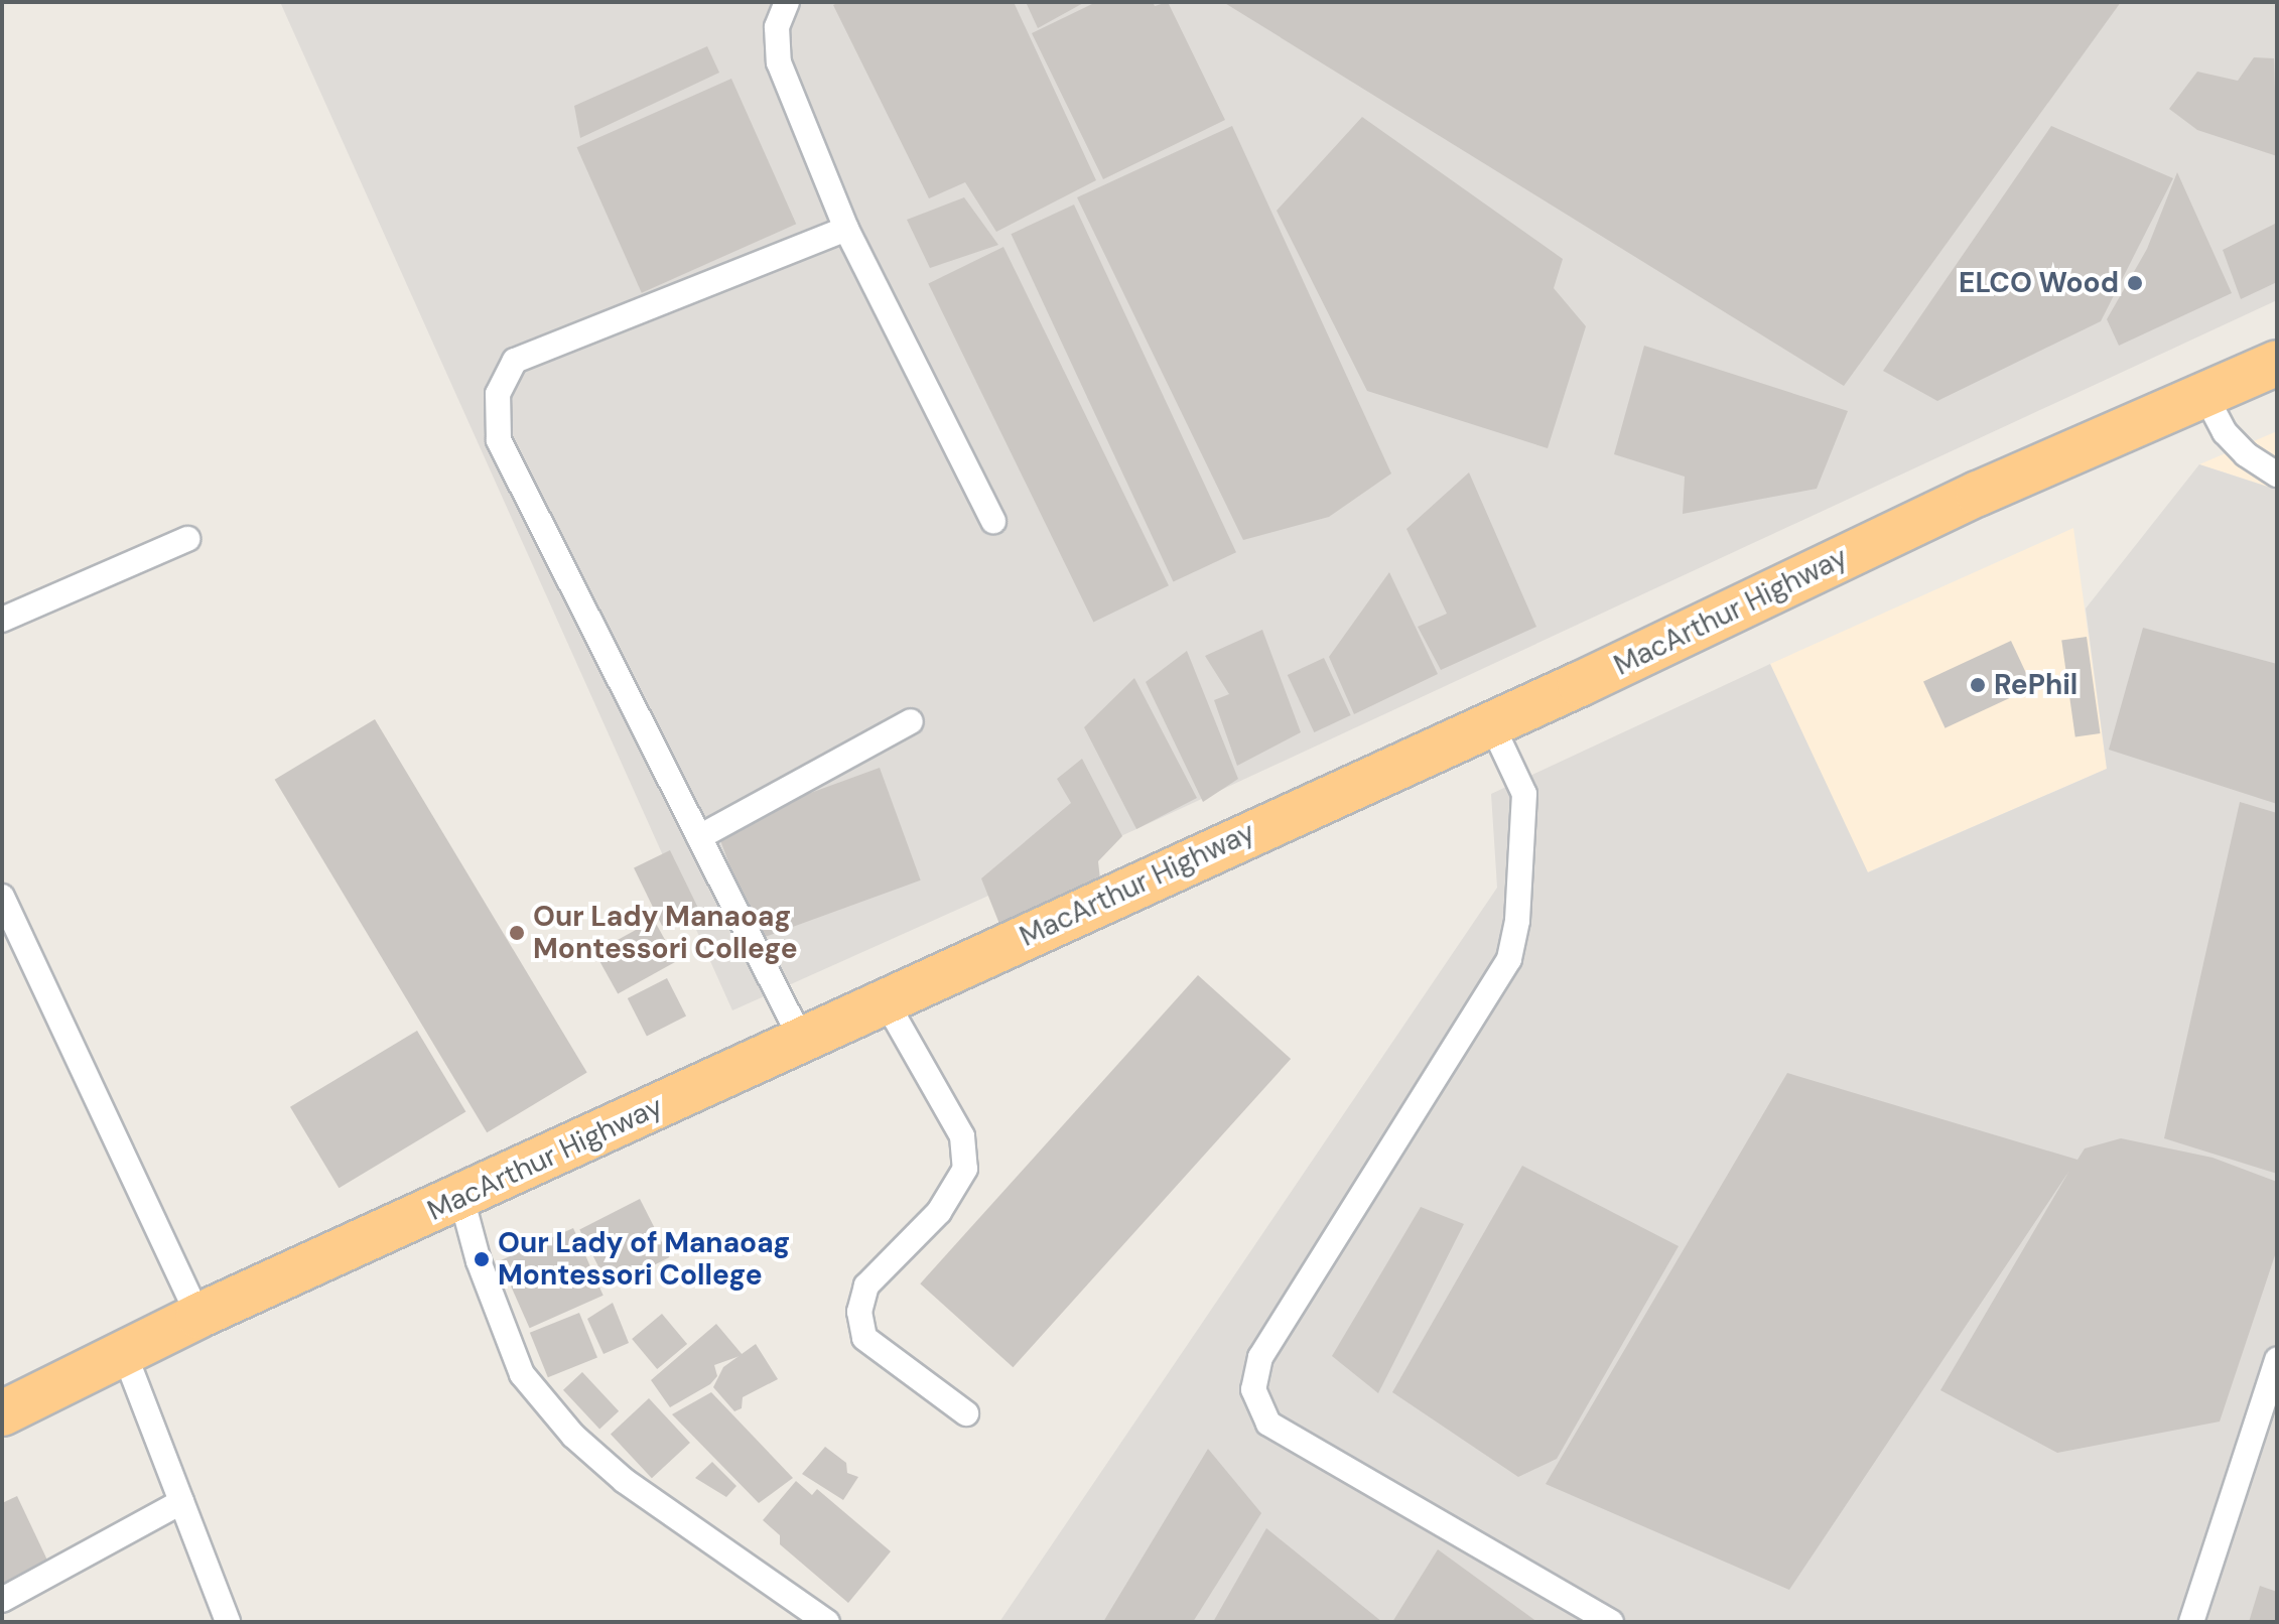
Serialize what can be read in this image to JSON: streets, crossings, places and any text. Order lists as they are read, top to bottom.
{
  "streets": {
    "highway": ["MacArthur Highway"]
  },
  "places": [
    "ELCO Wood",
    "RePhil",
    "Our Lady Manaoag Montessori College",
    "Our Lady of Manaoag Montessori College"
  ]
}
